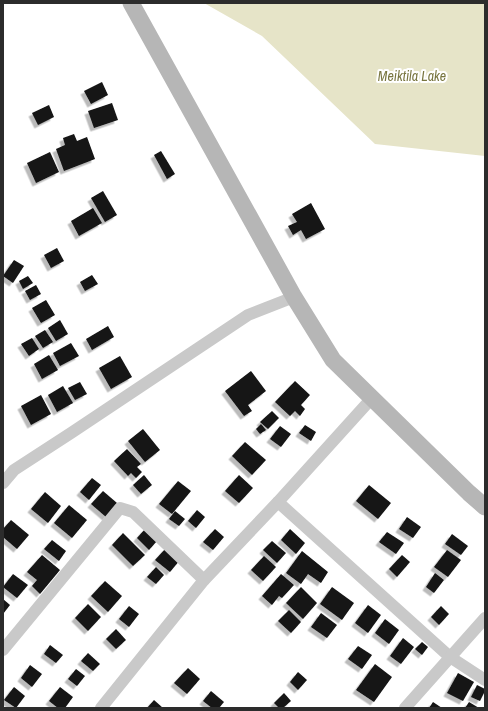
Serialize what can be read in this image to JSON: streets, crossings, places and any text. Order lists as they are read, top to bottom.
{
  "water": ["Meiktila Lake"]
}
